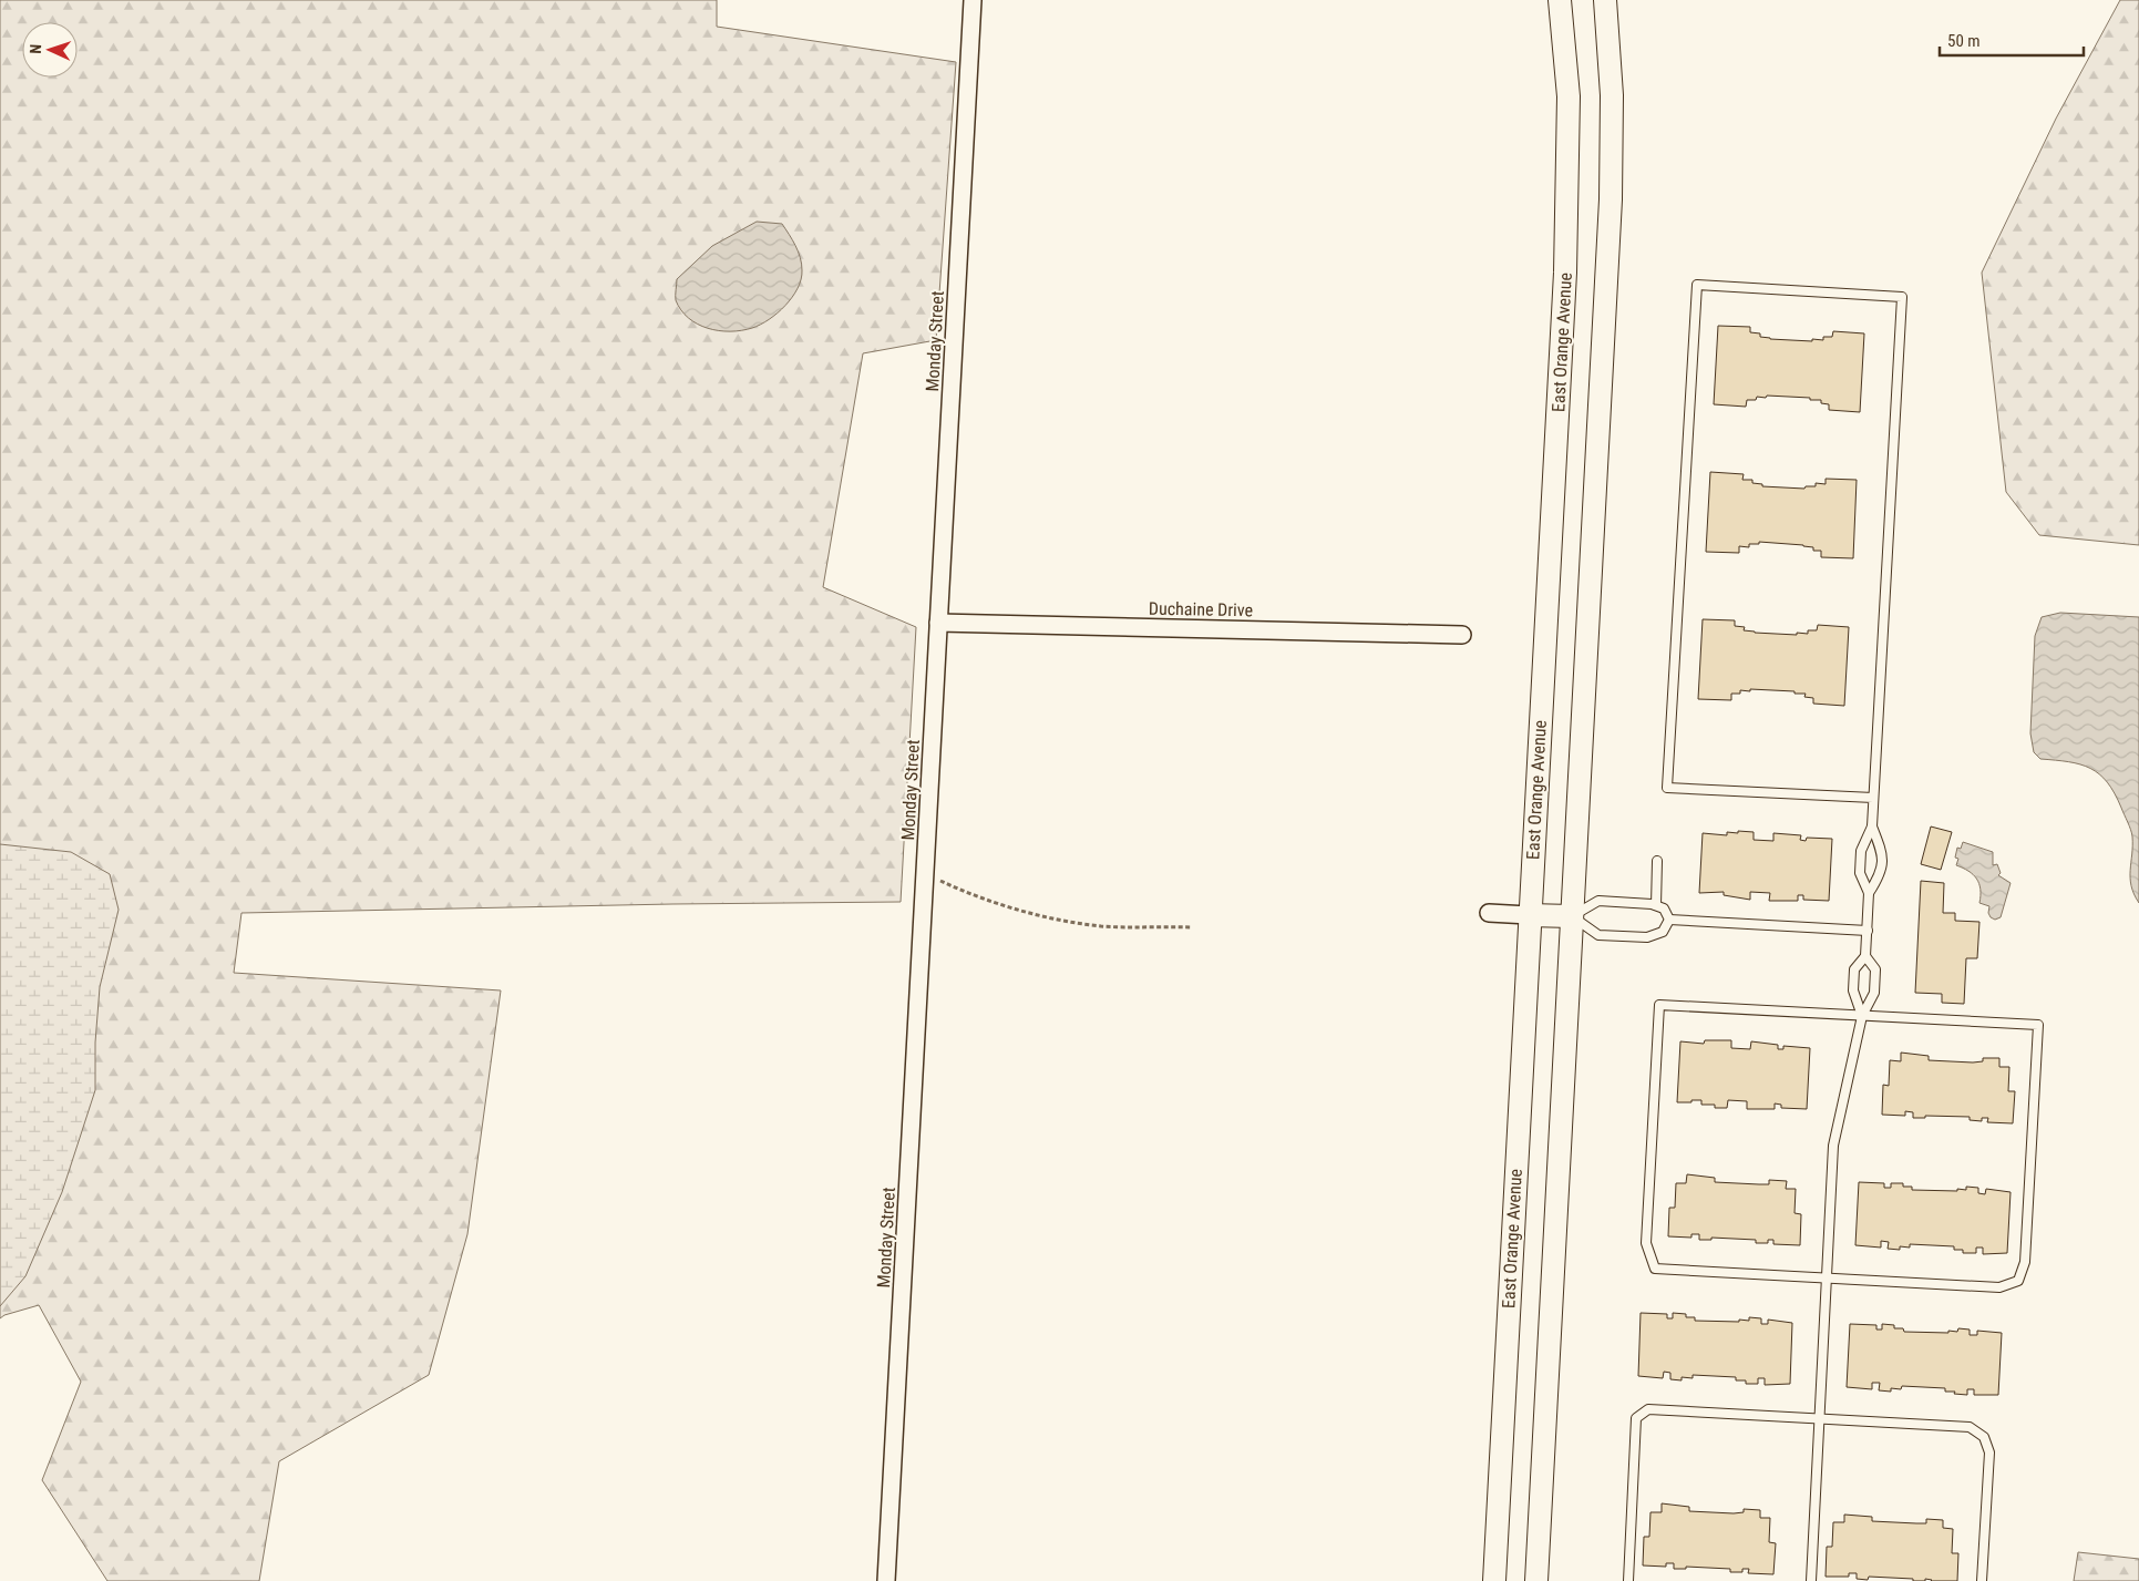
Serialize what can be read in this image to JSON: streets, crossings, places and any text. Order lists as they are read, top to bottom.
{
  "streets": {
    "street": ["Monday Street", "East Orange Avenue", "Duchaine Drive"]
  },
  "crossings": [
    ["Monday Street", "Duchaine Drive"]
  ],
  "scale_bar": "50 m",
  "north": "left"
}
